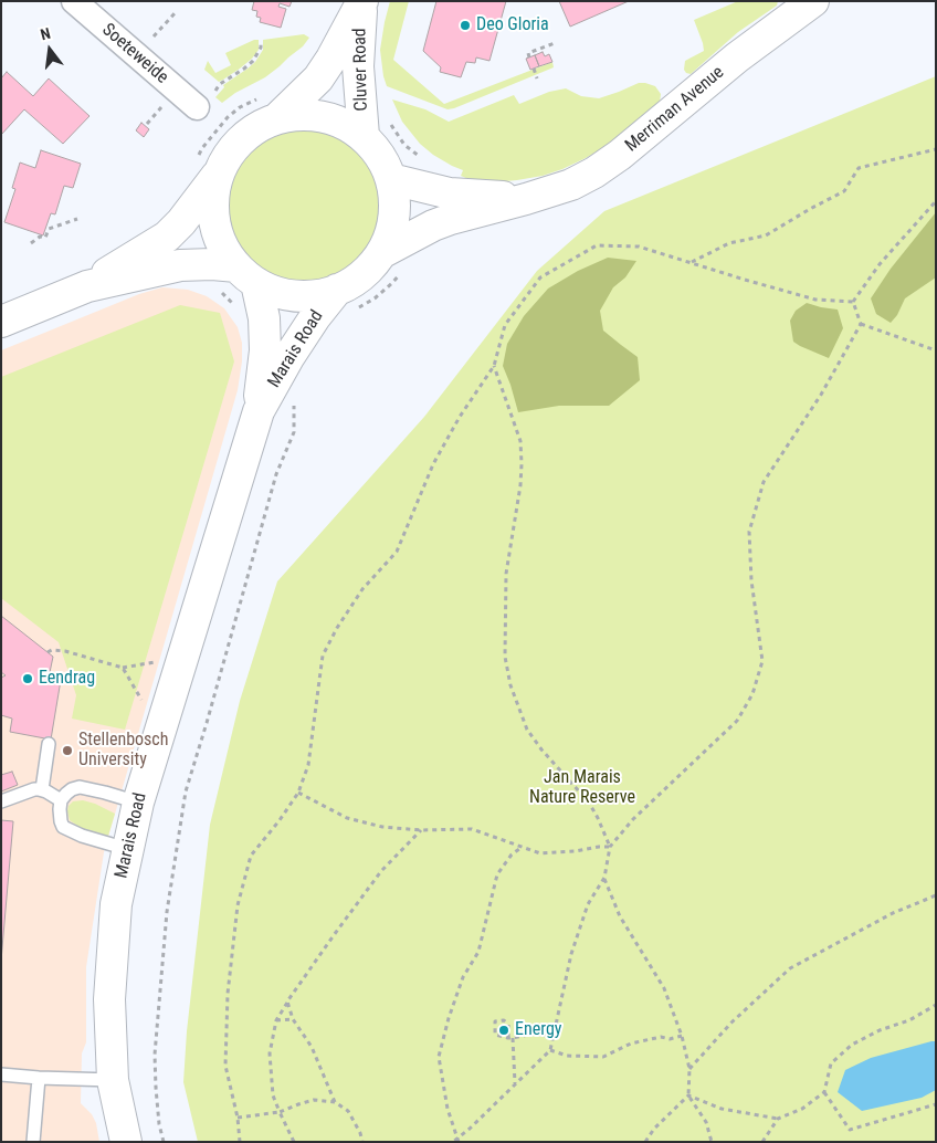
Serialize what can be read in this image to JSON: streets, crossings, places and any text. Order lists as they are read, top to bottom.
{
  "streets": {
    "street": [
      "Soeteweide",
      "Cluver Road",
      "Merriman Avenue",
      "Marais Road"
    ]
  },
  "crossings": [
    ["Cluver Road", "Merriman Avenue"],
    ["Cluver Road", "Marais Road"],
    ["Merriman Avenue", "Marais Road"]
  ],
  "parks": ["Jan Marais Nature Reserve"],
  "places": [
    "Deo Gloria",
    "Eendrag",
    "Stellenbosch University",
    "Energy"
  ],
  "north": "top"
}
